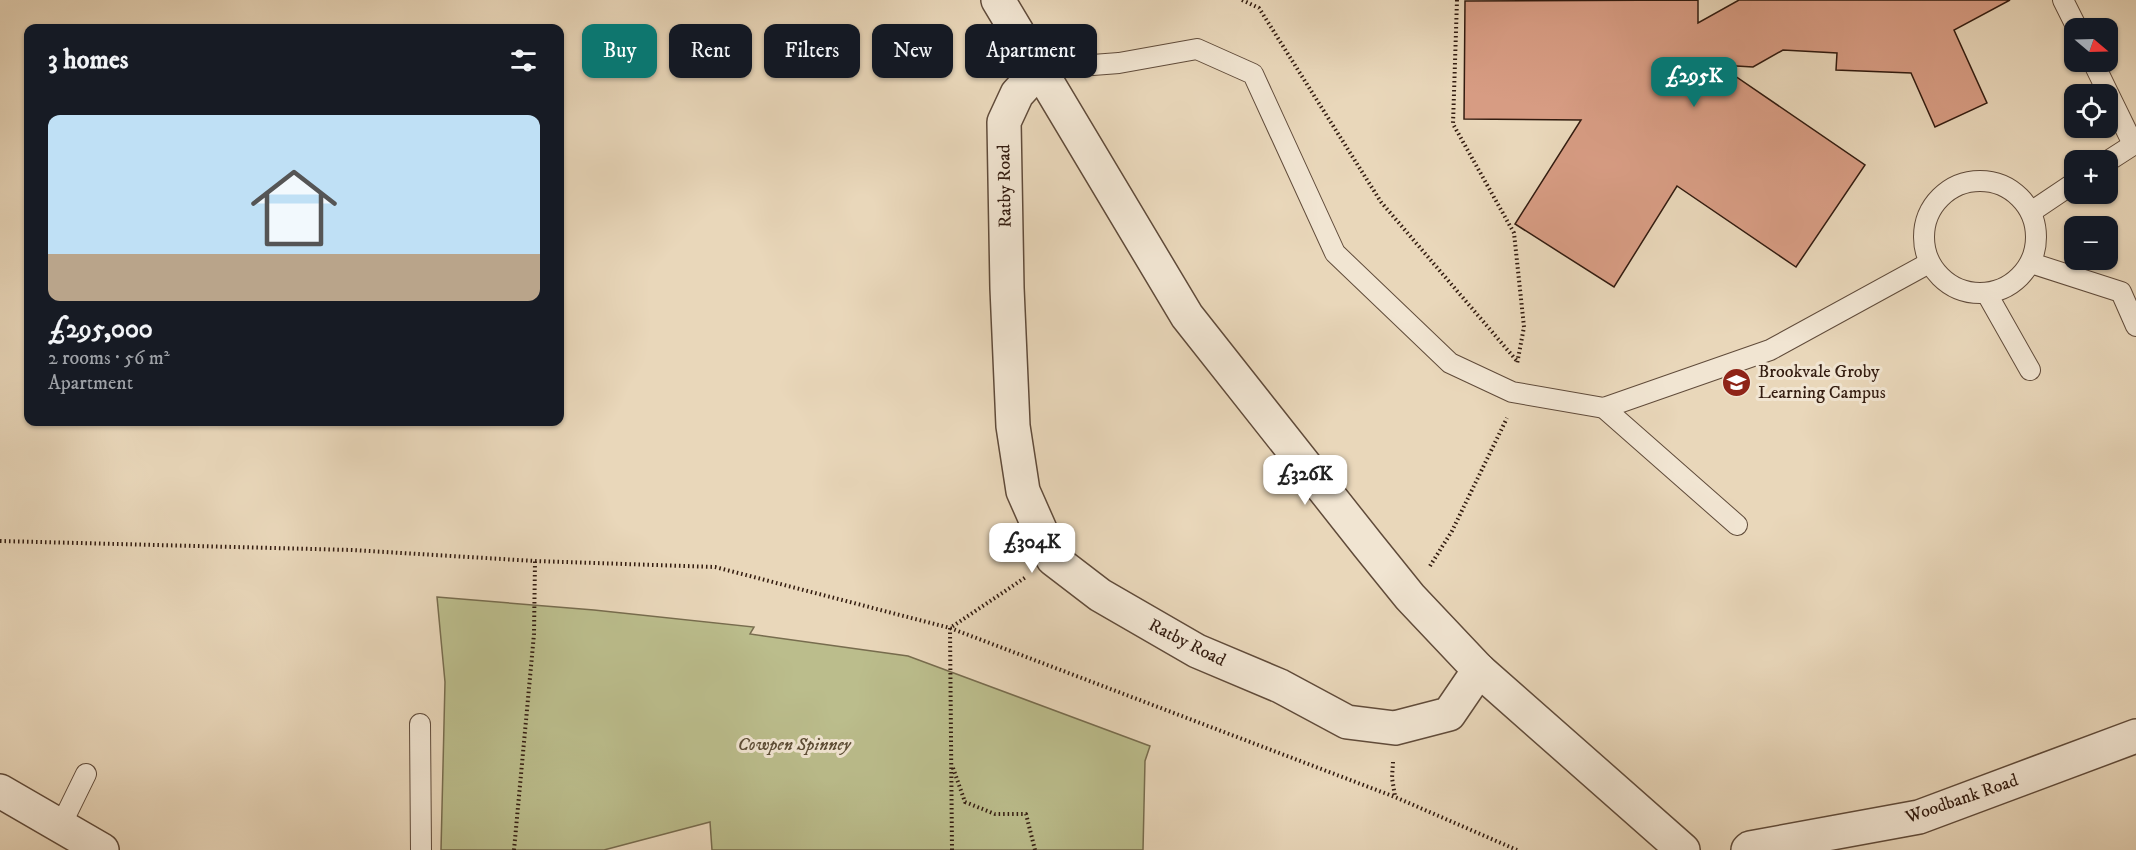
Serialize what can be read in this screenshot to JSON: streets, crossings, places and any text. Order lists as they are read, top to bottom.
{
  "streets": {
    "street": ["Ratby Road", "Woodbank Road"]
  },
  "parks": ["Cowpen Spinney"],
  "places": {
    "school or university": ["Brookvale Groby Learning Campus"]
  },
  "north": "right",
  "page": {
    "map_buttons": ["+", "−"],
    "chip": [
      "Buy",
      "Rent",
      "Filters",
      "New",
      "Apartment"
    ],
    "heading": "3 homes",
    "price": ["£295K", "£326K", "£304K"],
    "list": [
      {
        "name": "£295,000",
        "note": "2 rooms · 56 m² · Apartment"
      }
    ]
  }
}
